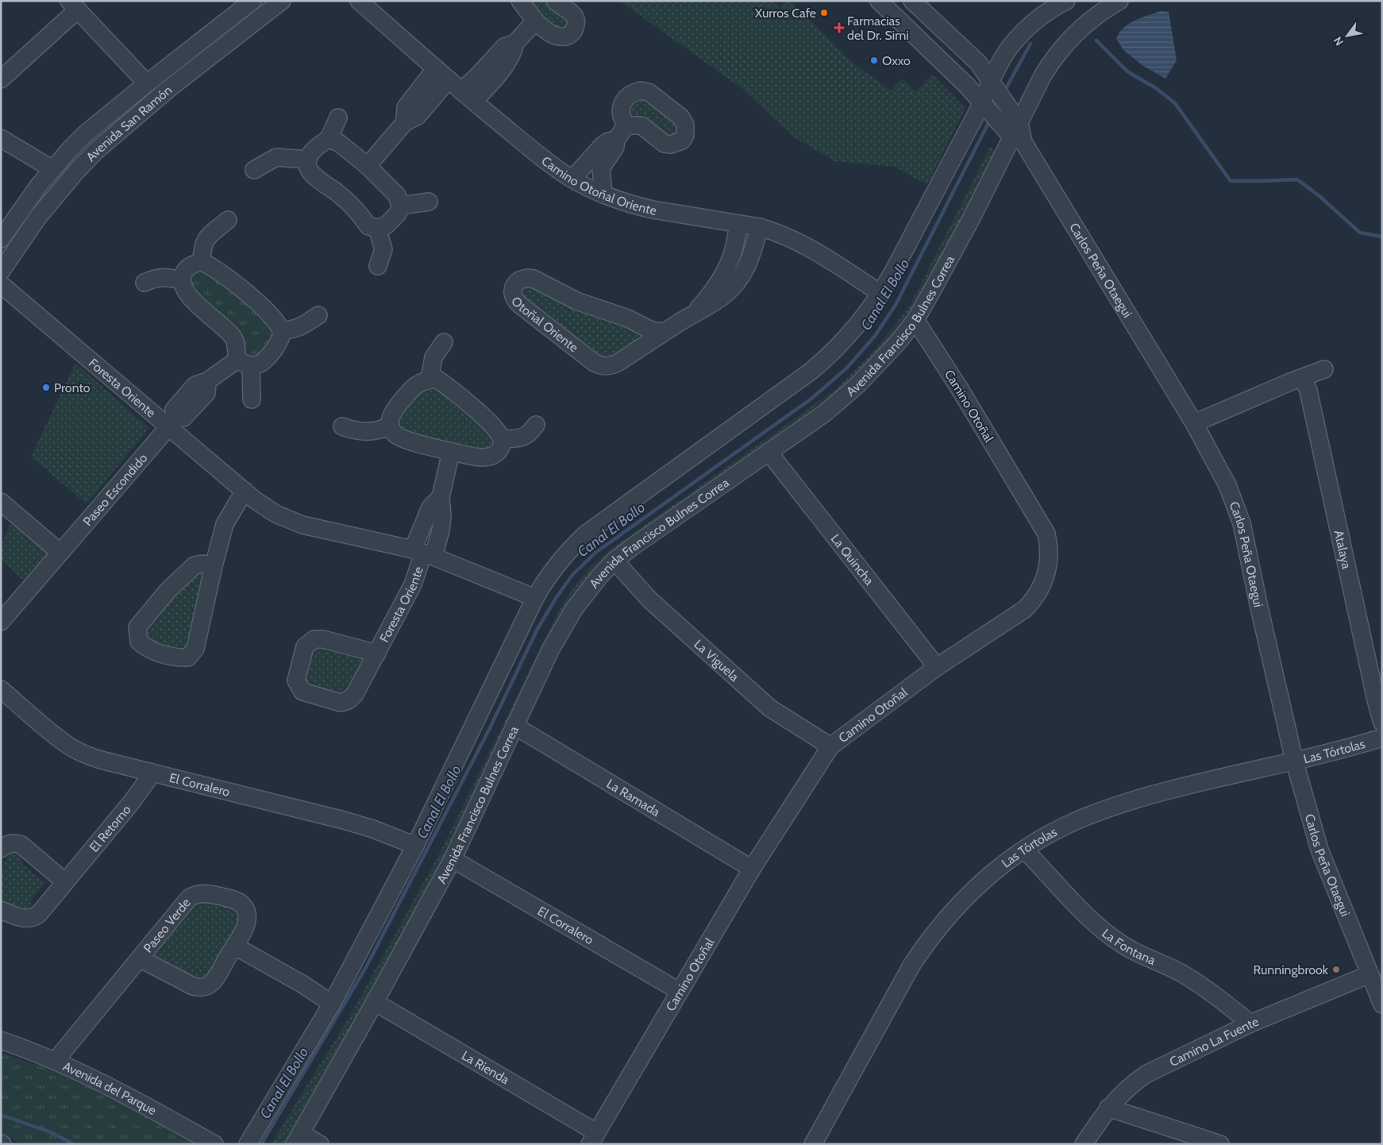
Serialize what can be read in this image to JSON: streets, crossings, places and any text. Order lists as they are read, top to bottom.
{
  "streets": {
    "street": [
      "Avenida San Ramón",
      "Camino Otoñal Oriente",
      "Carlos Peña Otaegui",
      "Otoñal Oriente",
      "Avenida Francisco Bulnes Correa",
      "Foresta Oriente",
      "Camino Otoñal",
      "Paseo Escondido",
      "Atalaya",
      "La Quincha",
      "La Viguela",
      "Las Tórtolas",
      "El Corralero",
      "La Ramada",
      "El Retorno",
      "Paseo Verde",
      "La Fontana",
      "Camino La Fuente",
      "La Rienda",
      "Avenida del Parque"
    ]
  },
  "crossings": [
    ["Camino Otoñal Oriente", "Otoñal Oriente"],
    ["Carlos Peña Otaegui", "Avenida Francisco Bulnes Correa"],
    ["Carlos Peña Otaegui", "Las Tórtolas"],
    ["Carlos Peña Otaegui", "Camino La Fuente"],
    ["Avenida Francisco Bulnes Correa", "Camino Otoñal"],
    ["Avenida Francisco Bulnes Correa", "La Quincha"],
    ["Avenida Francisco Bulnes Correa", "La Viguela"],
    ["Avenida Francisco Bulnes Correa", "El Corralero"],
    ["Avenida Francisco Bulnes Correa", "La Ramada"],
    ["Avenida Francisco Bulnes Correa", "La Rienda"],
    ["Foresta Oriente", "Paseo Escondido"],
    ["Camino Otoñal", "La Quincha"],
    ["Camino Otoñal", "La Viguela"],
    ["Camino Otoñal", "El Corralero"],
    ["Camino Otoñal", "La Ramada"],
    ["Camino Otoñal", "La Rienda"],
    ["Las Tórtolas", "La Fontana"],
    ["El Corralero", "El Retorno"],
    ["Paseo Verde", "Avenida del Parque"],
    ["La Fontana", "Camino La Fuente"]
  ],
  "water": ["Canal El Bollo"],
  "places": {
    "other": [
      "Xurros Cafe",
      "Oxxo",
      "Pronto",
      "Runningbrook"
    ],
    "health": ["Farmacias del Dr. Simi"]
  },
  "north": "bottom left"
}
